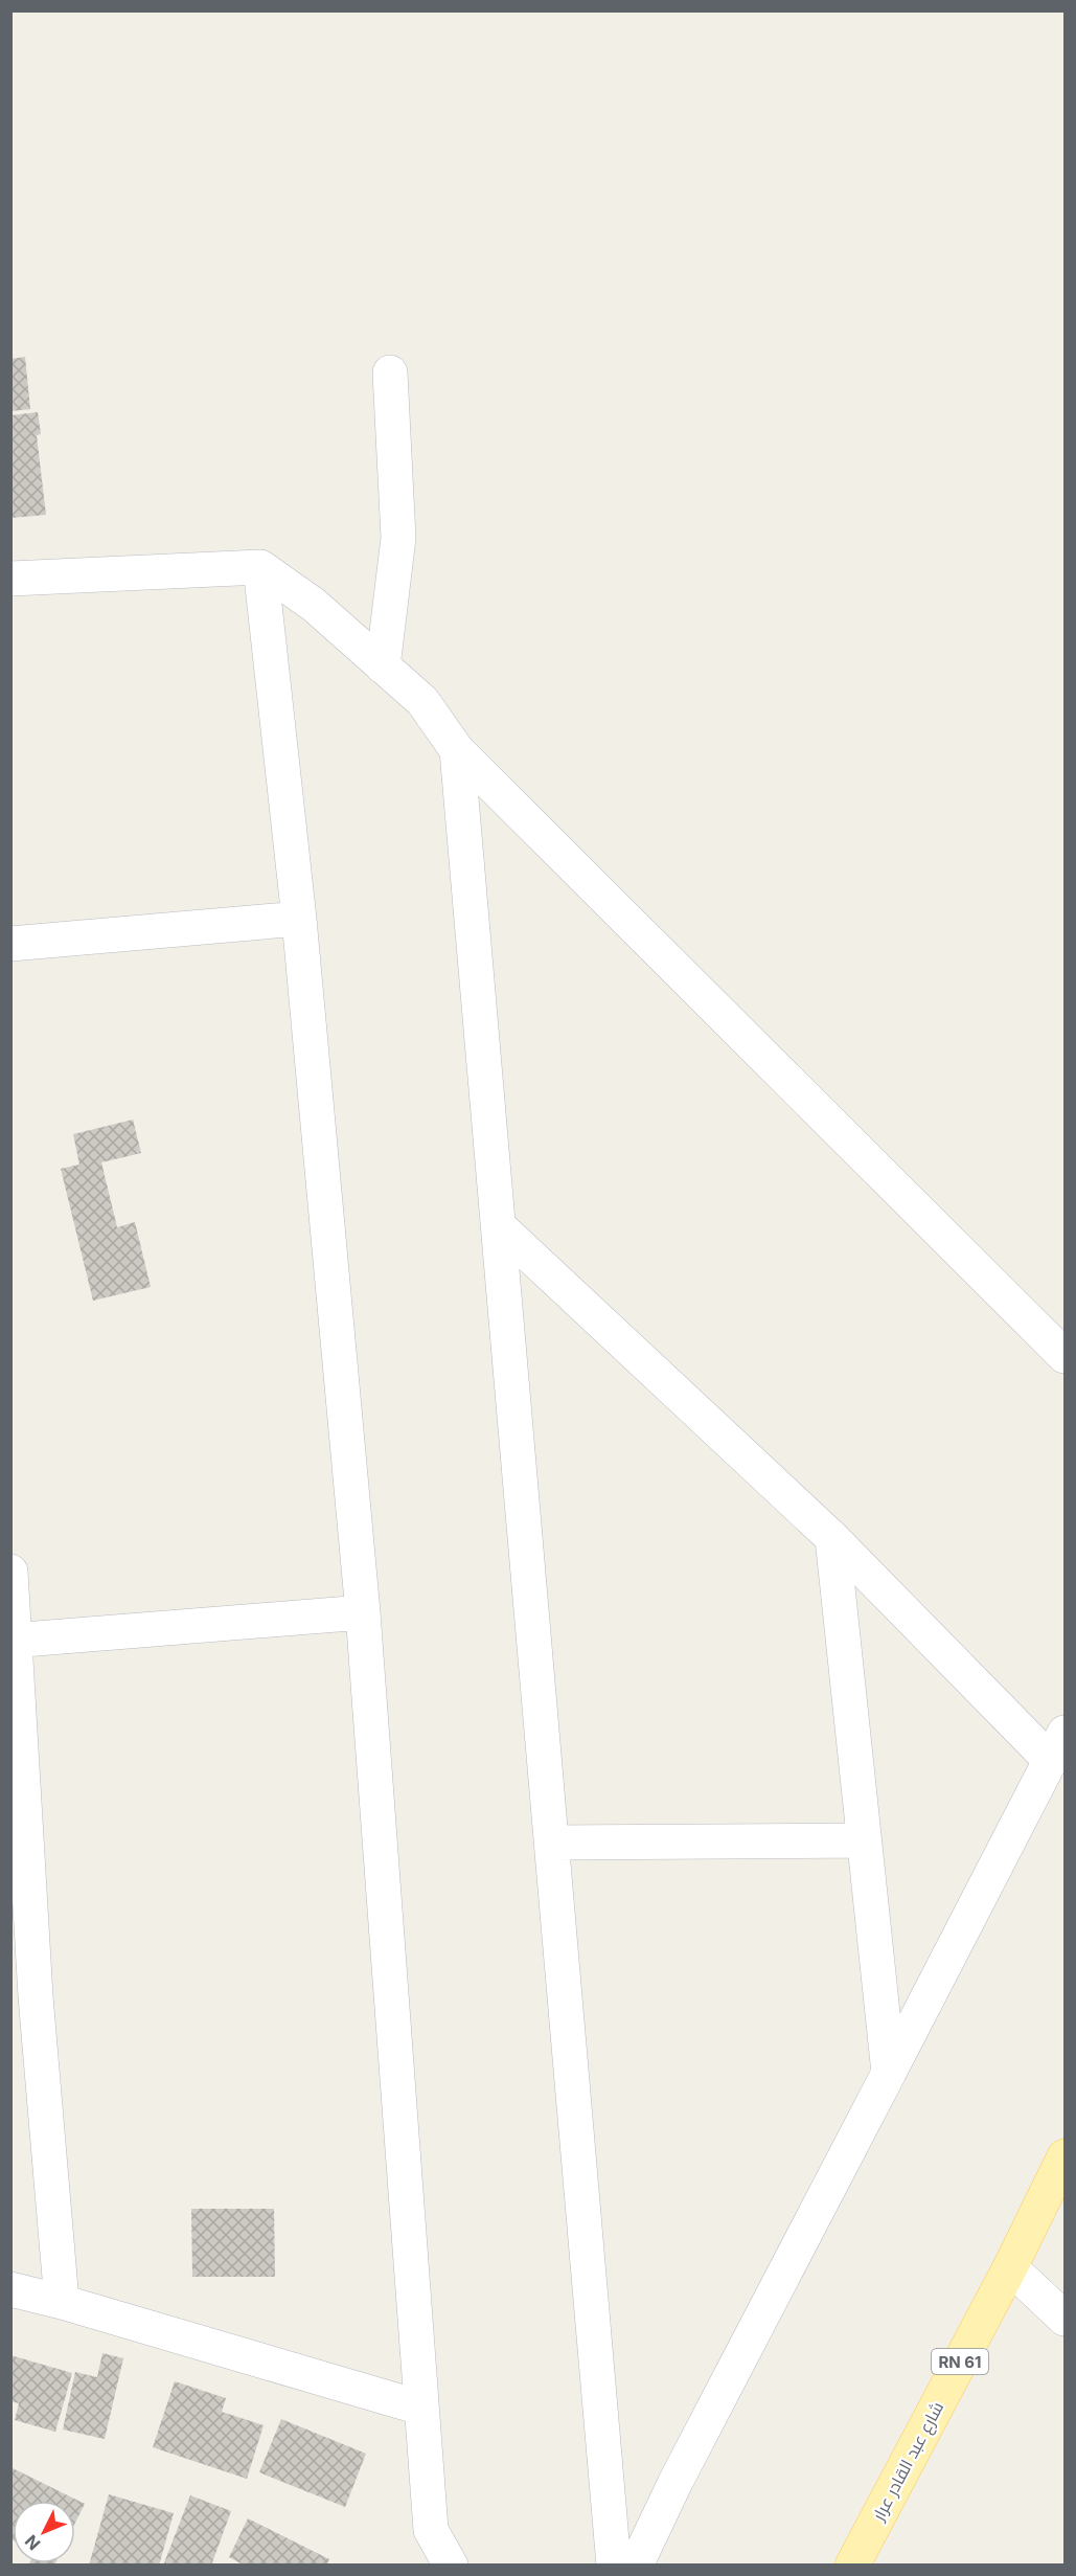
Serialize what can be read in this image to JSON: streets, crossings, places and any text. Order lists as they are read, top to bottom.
{
  "streets": {
    "main road": ["RN 61", "شارع عبد القادر عرار"]
  },
  "north": "bottom left"
}
